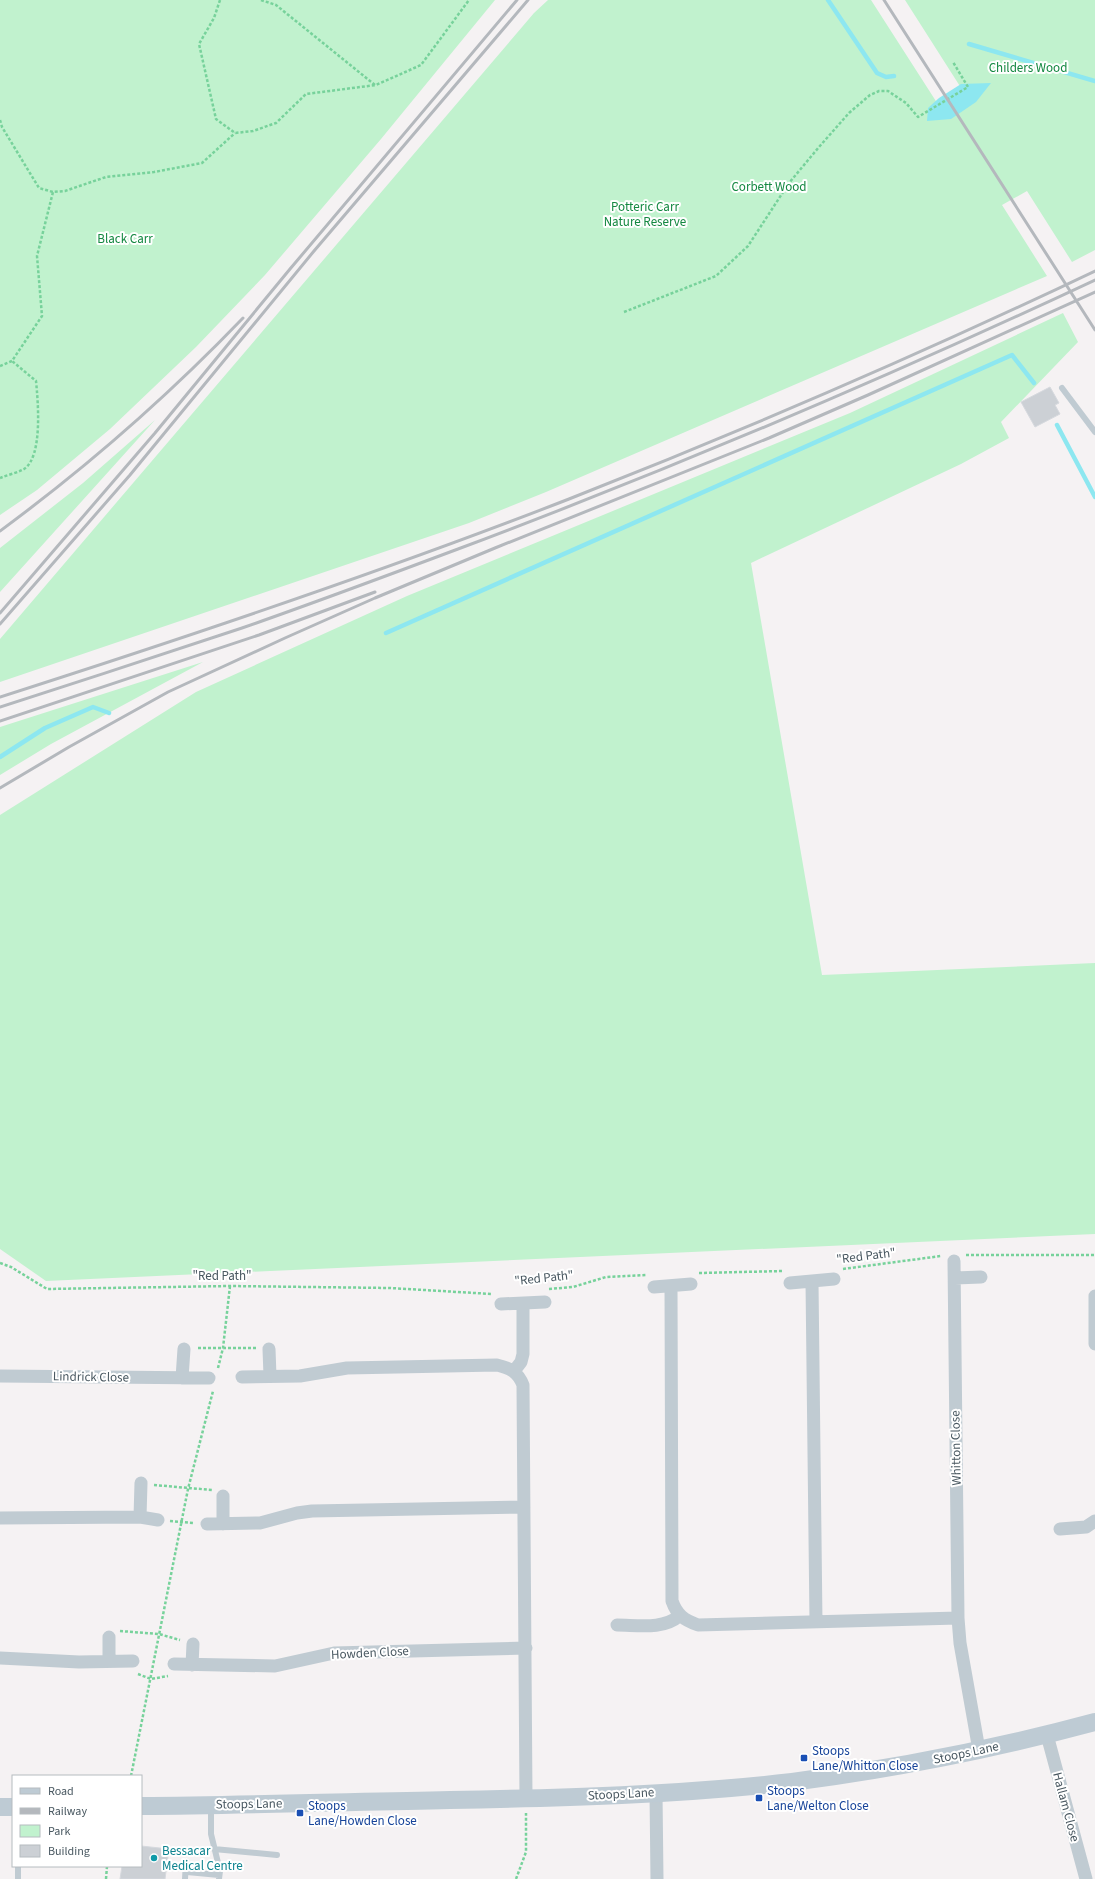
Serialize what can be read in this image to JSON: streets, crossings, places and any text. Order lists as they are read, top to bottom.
{
  "streets": {
    "street": [
      "Lindrick Close",
      "Whitton Close",
      "Howden Close",
      "Stoops Lane",
      "Hallam Close"
    ],
    "path": ["\"Red Path\""]
  },
  "crossings": [
    ["\"Red Path\"", "Whitton Close"],
    ["Whitton Close", "Stoops Lane"],
    ["Stoops Lane", "Hallam Close"]
  ],
  "parks": [
    "Childers Wood",
    "Corbett Wood",
    "Potteric Carr Nature Reserve",
    "Black Carr"
  ],
  "places": {
    "transit": ["Stoops Lane/Whitton Close", "Stoops Lane/Welton Close", "Stoops Lane/Howden Close"],
    "other": ["Bessacar Medical Centre"]
  },
  "legend": [
    "Road",
    "Railway",
    "Park",
    "Building"
  ]
}
